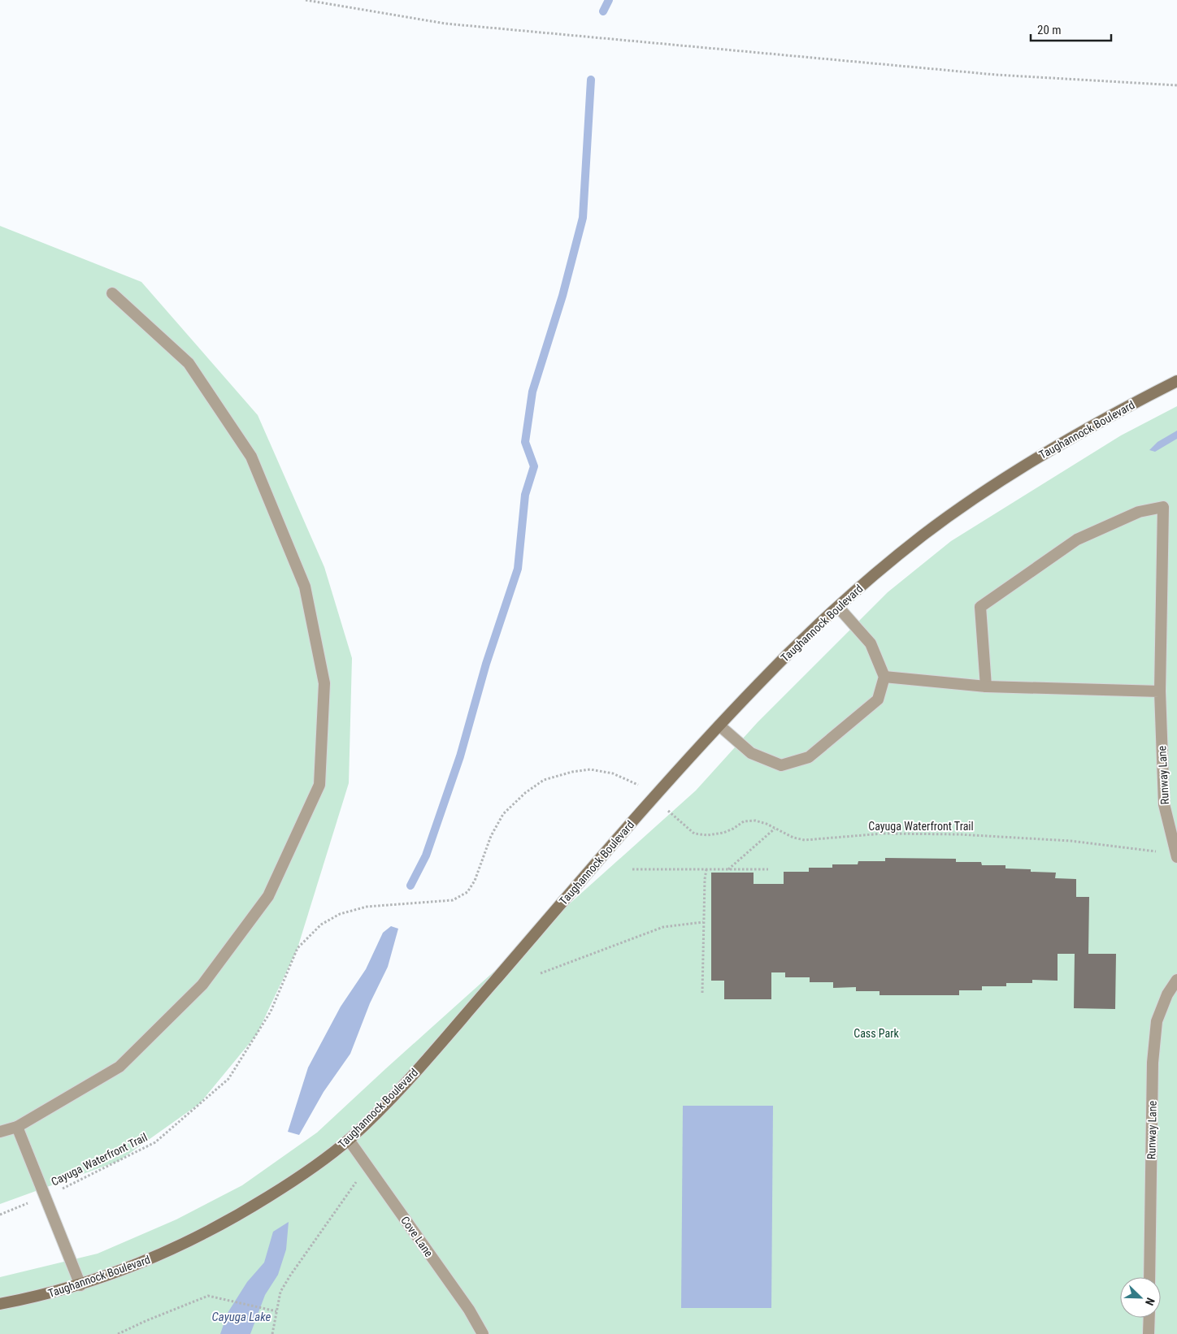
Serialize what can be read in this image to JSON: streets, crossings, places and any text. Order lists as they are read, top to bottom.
{
  "streets": {
    "main road": ["Taughannock Boulevard"],
    "street": ["Runway Lane", "Cove Lane"],
    "path": ["Cayuga Waterfront Trail"]
  },
  "crossings": [
    ["Taughannock Boulevard", "Cove Lane"],
    ["Runway Lane", "Cayuga Waterfront Trail"]
  ],
  "water": ["Cayuga Lake"],
  "parks": ["Cass Park"],
  "scale_bar": "20 m",
  "north": "bottom right"
}
